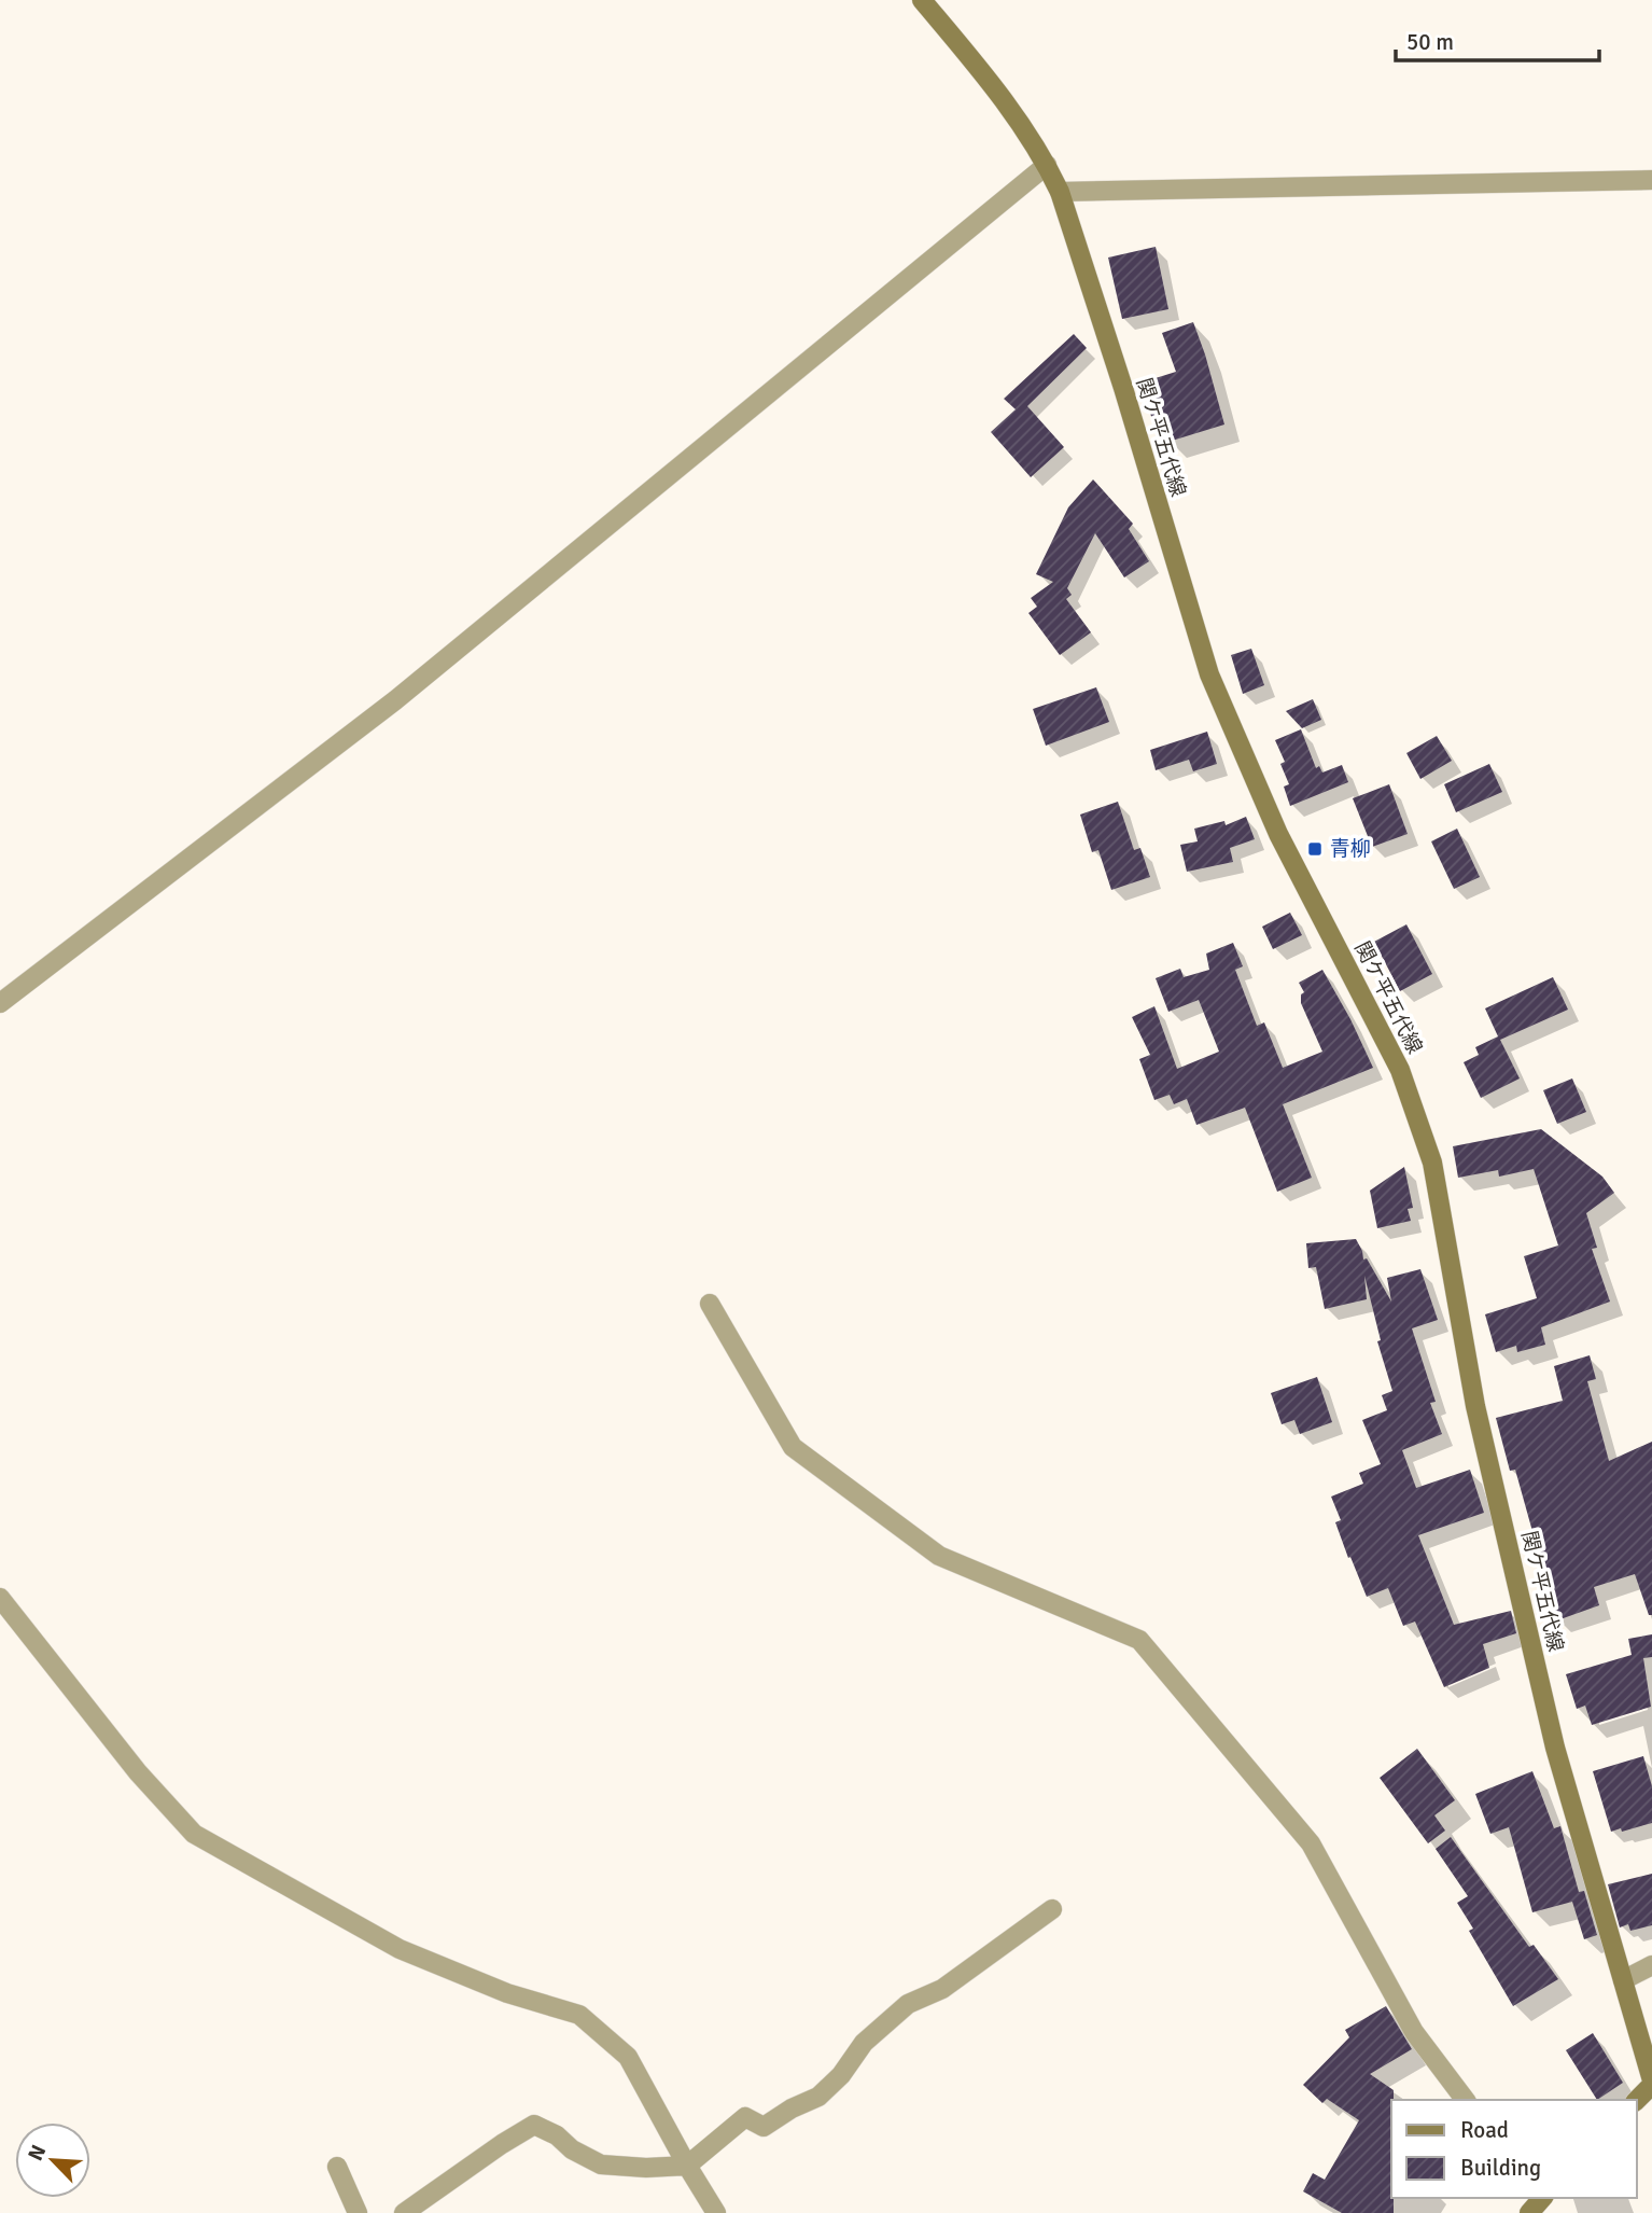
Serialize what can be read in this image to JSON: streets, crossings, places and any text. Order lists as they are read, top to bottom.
{
  "streets": {
    "main road": ["関ケ平五代線"]
  },
  "places": {
    "transit": ["青柳"]
  },
  "legend": ["Road", "Building"],
  "scale_bar": "50 m",
  "north": "top left"
}
